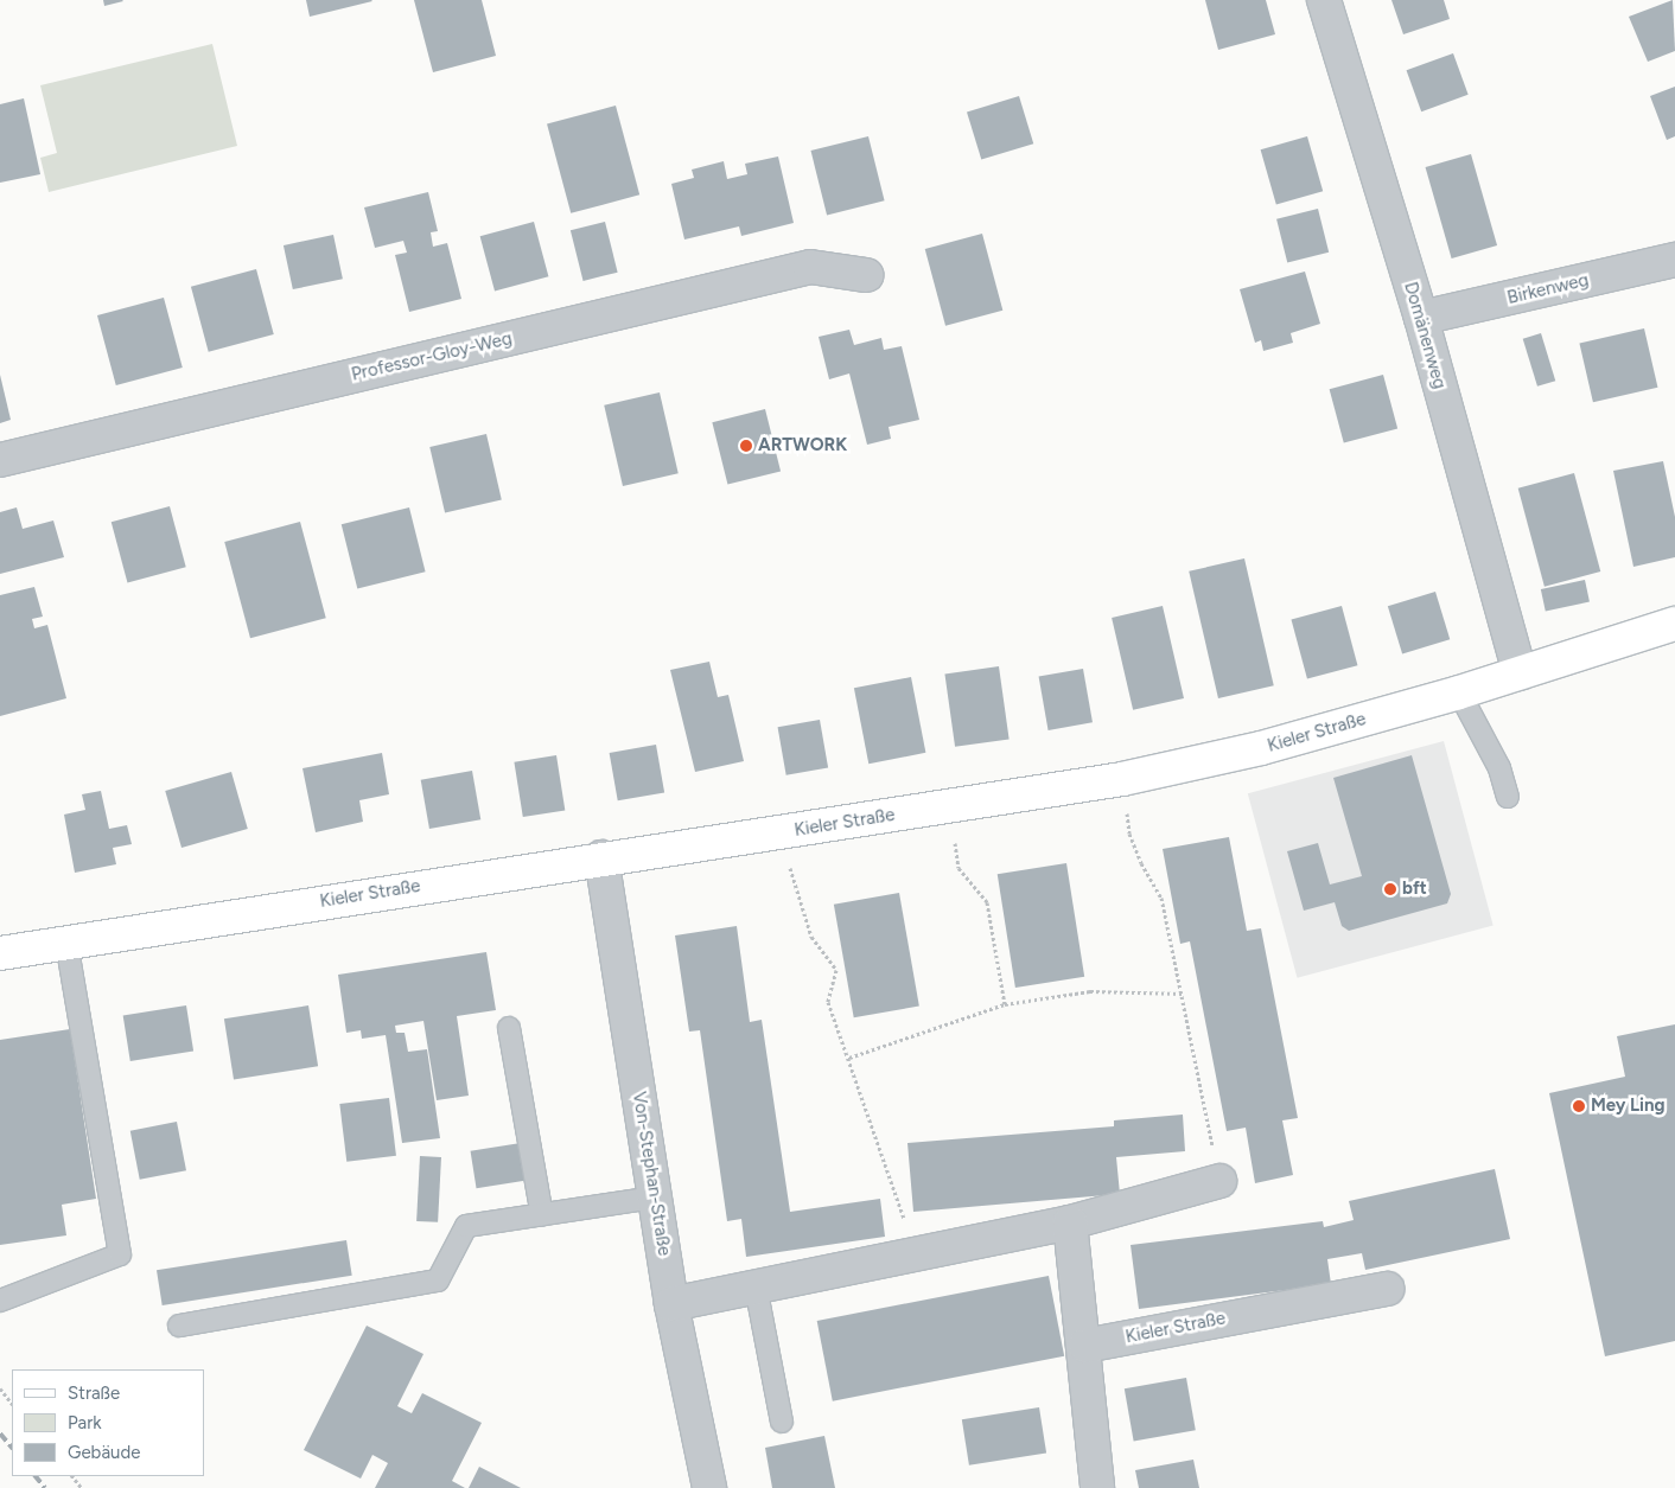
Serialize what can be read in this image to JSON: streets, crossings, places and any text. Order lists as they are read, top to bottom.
{
  "streets": {
    "main road": ["Kieler Straße"],
    "street": [
      "Birkenweg",
      "Domänenweg",
      "Professor-Gloy-Weg",
      "Von-Stephan-Straße"
    ]
  },
  "crossings": [
    ["Birkenweg", "Domänenweg"],
    ["Domänenweg", "Kieler Straße"],
    ["Kieler Straße", "Von-Stephan-Straße"]
  ],
  "places": ["ARTWORK", "bft", "Mey Ling"],
  "legend": ["Straße", "Park", "Gebäude"]
}
